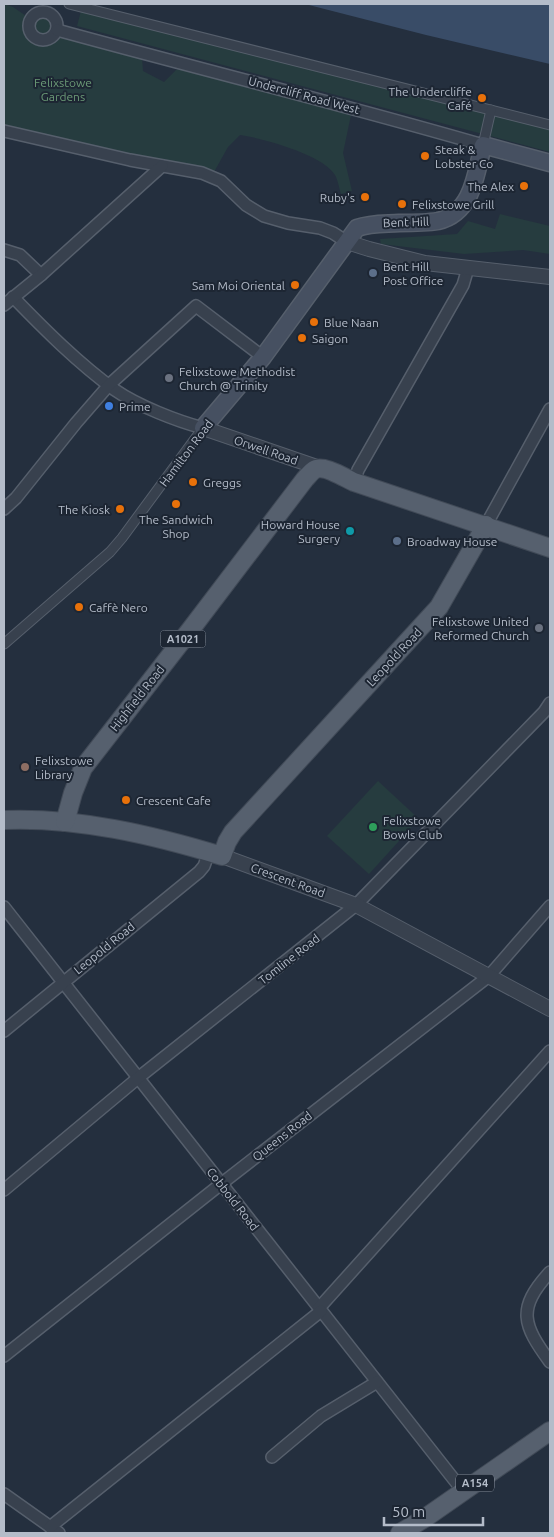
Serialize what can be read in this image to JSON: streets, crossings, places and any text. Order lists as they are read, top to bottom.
{
  "streets": {
    "main road": [
      "Undercliff Road West",
      "Bent Hill",
      "Orwell Road",
      "Hamilton Road",
      "A1021",
      "Leopold Road",
      "Highfield Road",
      "Crescent Road",
      "A154"
    ],
    "street": ["Tomline Road", "Queens Road", "Cobbold Road"]
  },
  "crossings": [
    ["Undercliff Road West", "Bent Hill"],
    ["Bent Hill", "Hamilton Road"],
    ["Orwell Road", "Hamilton Road"],
    ["Orwell Road", "Leopold Road"],
    ["Orwell Road", "Highfield Road"],
    ["Leopold Road", "Crescent Road"],
    ["Leopold Road", "Cobbold Road"],
    ["Highfield Road", "Crescent Road"],
    ["Crescent Road", "Tomline Road"],
    ["Crescent Road", "Queens Road"],
    ["Tomline Road", "Cobbold Road"],
    ["Queens Road", "Cobbold Road"],
    ["Cobbold Road", "A154"]
  ],
  "parks": ["Felixstowe Gardens"],
  "places": [
    "The Undercliffe Café",
    "Steak & Lobster Co",
    "The Alex",
    "Ruby's",
    "Felixstowe Grill",
    "Bent Hill Post Office",
    "Sam Moi Oriental",
    "Blue Naan",
    "Saigon",
    "Felixstowe Methodist Church @ Trinity",
    "Prime",
    "Greggs",
    "The Sandwich Shop",
    "The Kiosk",
    "Howard House Surgery",
    "Broadway House",
    "Caffè Nero",
    "Felixstowe United Reformed Church",
    "Felixstowe Library",
    "Crescent Cafe",
    "Felixstowe Bowls Club"
  ],
  "scale_bar": "50 m"
}
